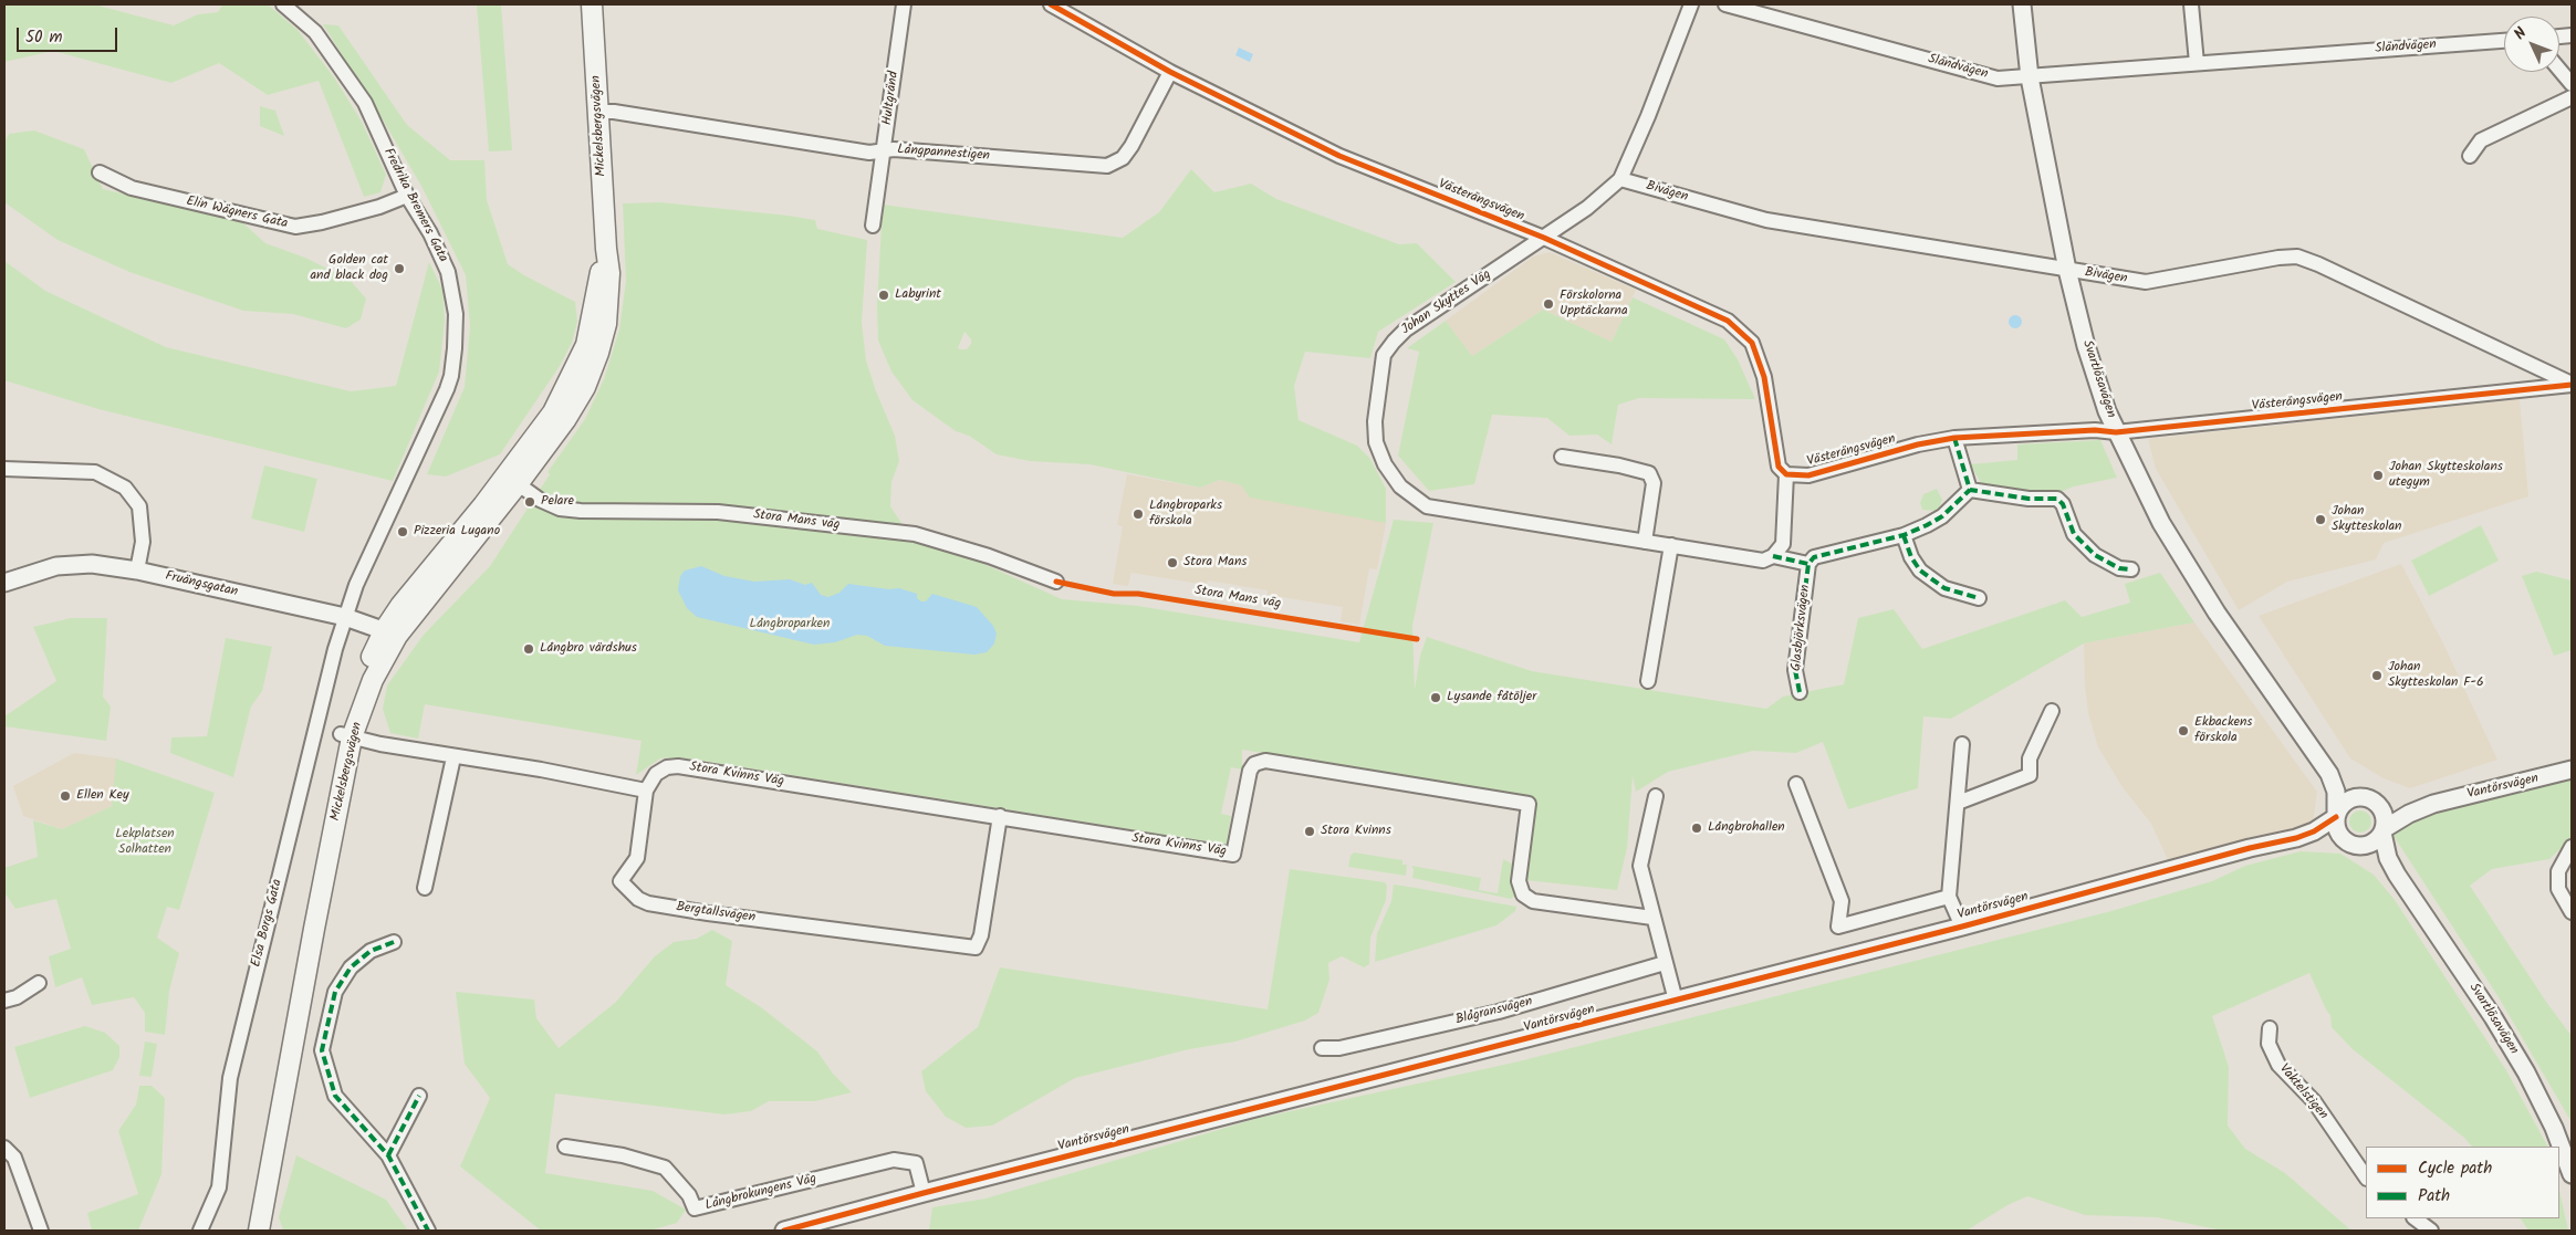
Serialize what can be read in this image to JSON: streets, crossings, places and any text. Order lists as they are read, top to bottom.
{
  "streets": {
    "main road": ["Mickelsbergsvägen"],
    "street": [
      "Sländvägen",
      "Hultgränd",
      "Långpannestigen",
      "Bivägen",
      "Västerängsvägen",
      "Fredrika Bremers Gata",
      "Elin Wägners Gata",
      "Johan Skyttes Väg",
      "Svartlösavägen",
      "Stora Mans väg",
      "Fruängsgatan",
      "Glasbjörksvägen",
      "Stora Kvinns Väg",
      "Vantörsvägen",
      "Bergtallsvägen",
      "Elsa Borgs Gata",
      "Blågransvägen",
      "Vaktelstigen",
      "Långbrokungens Väg"
    ]
  },
  "crossings": [
    ["Sländvägen", "Svartlösavägen"],
    ["Hultgränd", "Långpannestigen"],
    ["Mickelsbergsvägen", "Långpannestigen"],
    ["Mickelsbergsvägen", "Stora Mans väg"],
    ["Mickelsbergsvägen", "Fruängsgatan"],
    ["Långpannestigen", "Västerängsvägen"],
    ["Bivägen", "Västerängsvägen"],
    ["Bivägen", "Johan Skyttes Väg"],
    ["Bivägen", "Svartlösavägen"],
    ["Västerängsvägen", "Johan Skyttes Väg"],
    ["Västerängsvägen", "Svartlösavägen"],
    ["Fredrika Bremers Gata", "Elin Wägners Gata"],
    ["Fredrika Bremers Gata", "Fruängsgatan"],
    ["Fredrika Bremers Gata", "Elsa Borgs Gata"],
    ["Svartlösavägen", "Vantörsvägen"],
    ["Fruängsgatan", "Elsa Borgs Gata"],
    ["Stora Kvinns Väg", "Bergtallsvägen"],
    ["Vantörsvägen", "Långbrokungens Väg"]
  ],
  "parks": ["Långbroparken", "Lekplatsen Solhatten"],
  "places": [
    "Golden cat and black dog",
    "Labyrint",
    "Förskolorna Upptäckarna",
    "Johan Skytteskolans utegym",
    "Pelare",
    "Långbroparks förskola",
    "Johan Skytteskolan",
    "Pizzeria Lugano",
    "Stora Mans",
    "Långbro värdshus",
    "Johan Skytteskolan F-6",
    "Lysande fåtöljer",
    "Ekbackens förskola",
    "Ellen Key",
    "Långbrohallen",
    "Stora Kvinns"
  ],
  "legend": ["Cycle path", "Path"],
  "scale_bar": "50 m",
  "north": "top left"
}
